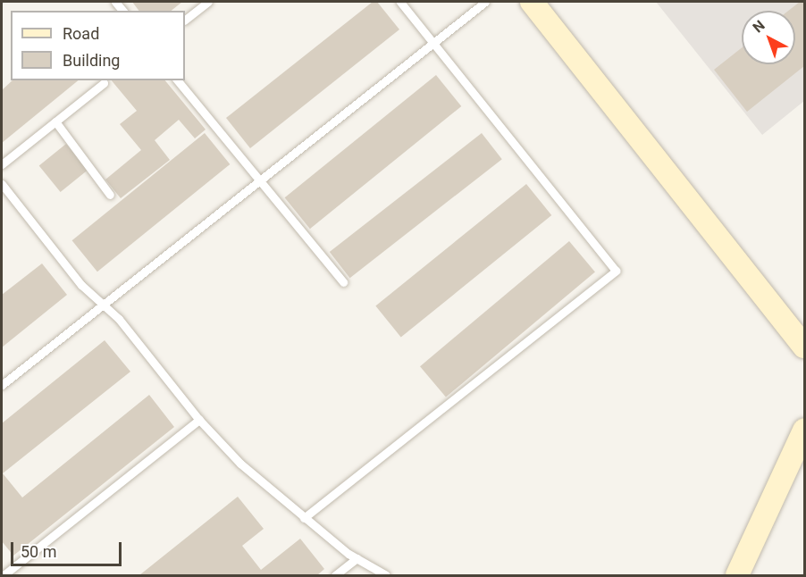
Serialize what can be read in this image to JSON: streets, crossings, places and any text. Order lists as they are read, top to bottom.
{
  "legend": ["Road", "Building"],
  "scale_bar": "50 m",
  "north": "top left"
}
